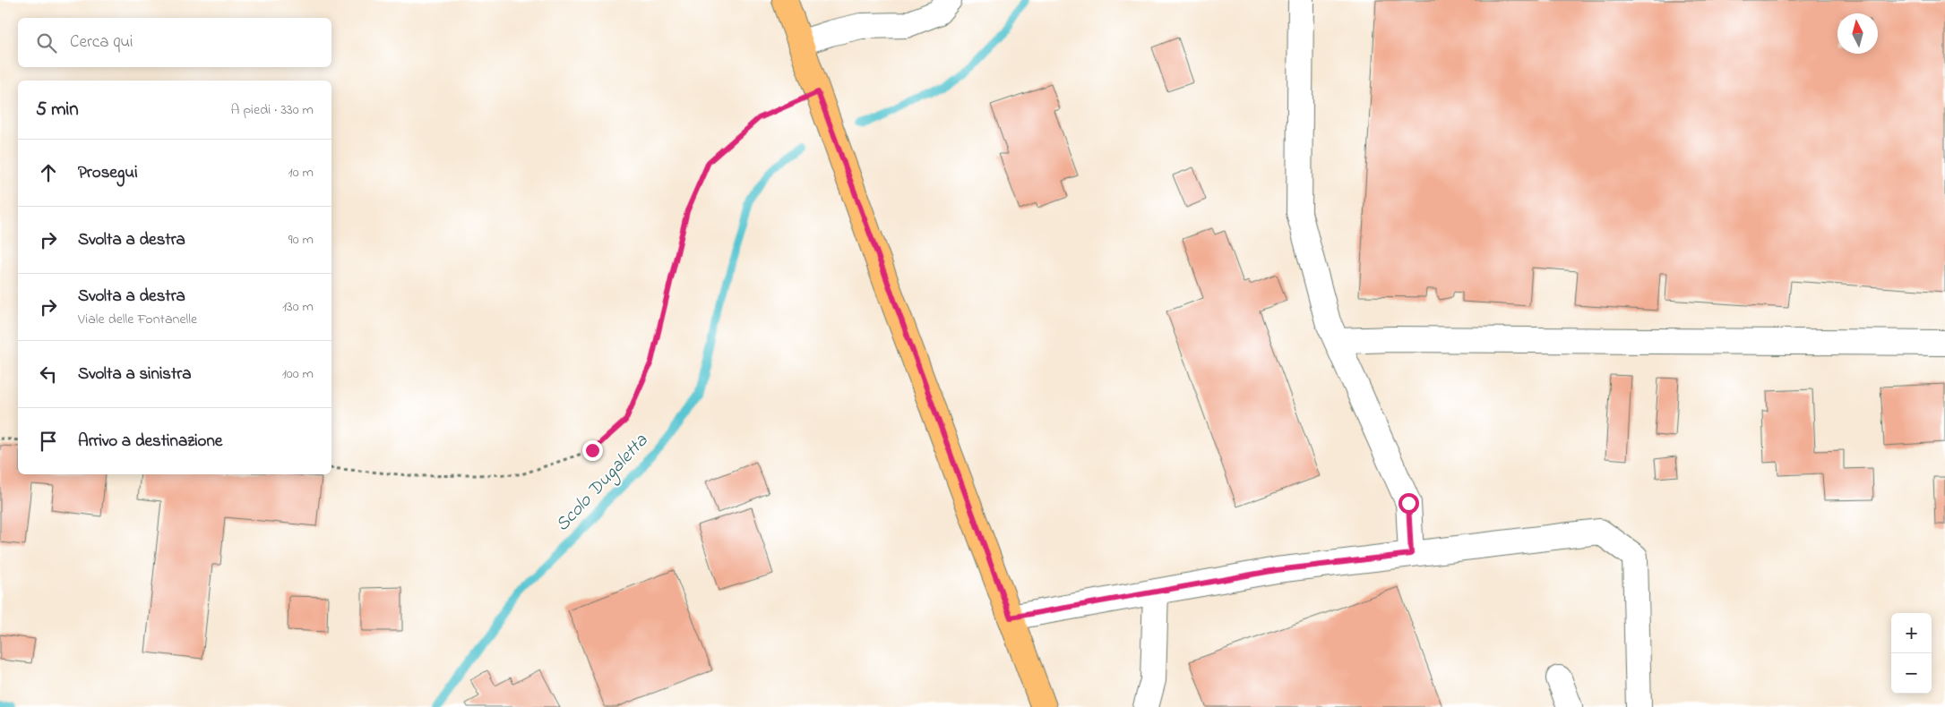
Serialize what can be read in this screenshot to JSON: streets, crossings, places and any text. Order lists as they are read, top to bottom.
{
  "water": ["Scolo Dugaletta"],
  "north": "top",
  "page": {
    "search": "Cerca qui",
    "heading": ["5 min", "A piedi · 330 m"],
    "list": [
      ["Prosegui", "10 m"],
      ["Svolta a destra", "90 m"],
      ["Svolta a destra", "Viale delle Fontanelle", "130 m"],
      ["Svolta a sinistra", "100 m"],
      "Arrivo a destinazione"
    ],
    "map_buttons": ["+", "−"]
  }
}
